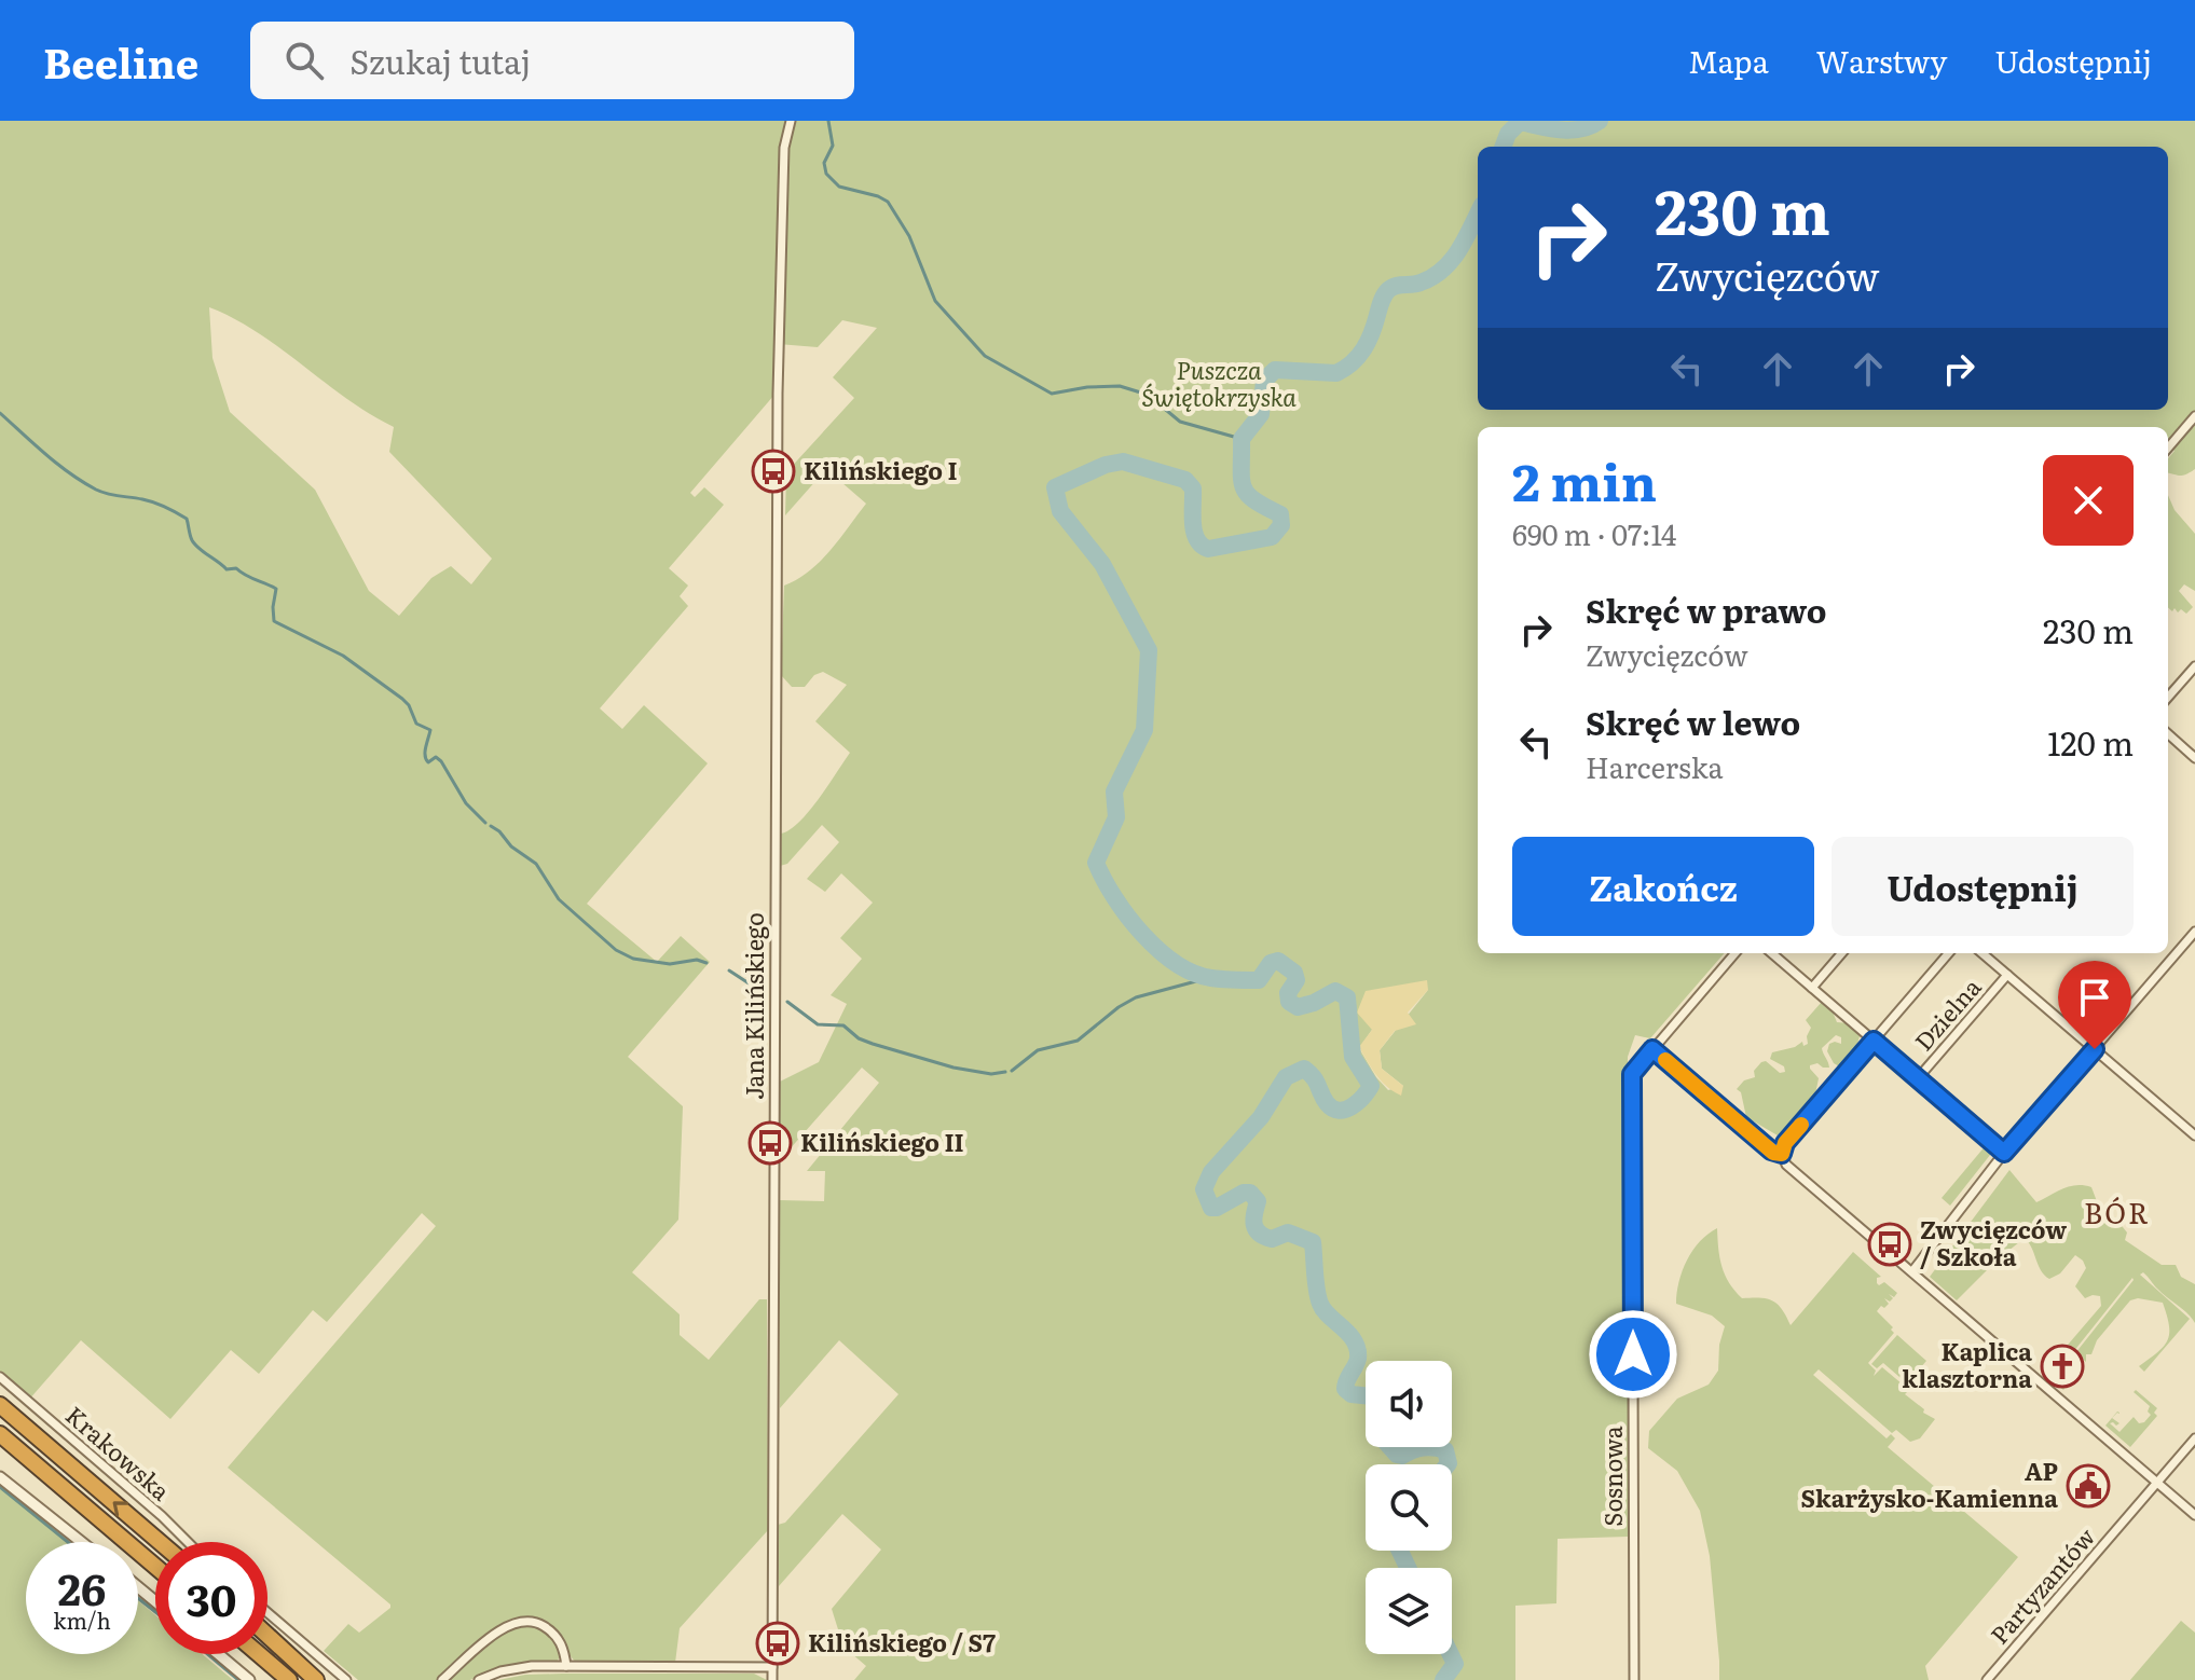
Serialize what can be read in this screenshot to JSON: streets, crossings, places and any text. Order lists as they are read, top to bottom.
{
  "streets": {
    "street": [
      "Jana Kilińskiego",
      "Dzielna",
      "Krakowska",
      "Sosnowa",
      "Partyzantów"
    ]
  },
  "districts": ["BÓR"],
  "parks": ["Puszcza Świętokrzyska"],
  "places": {
    "bus stop": [
      "Kilińskiego I",
      "Kilińskiego II",
      "Zwycięzców / Szkoła",
      "Kilińskiego / S7"
    ],
    "church": ["Kaplica klasztorna"],
    "public building": ["AP Skarżysko-Kamienna"]
  },
  "page": {
    "header": "Beeline",
    "search": "Szukaj tutaj",
    "nav": ["Mapa", "Warstwy", "Udostępnij"],
    "turn": ["230 m", "Zwycięzców"],
    "heading": ["2 min", "690 m · 07:14"],
    "list": [
      {
        "name": "Skręć w prawo",
        "note": "Zwycięzców",
        "value": "230 m"
      },
      {
        "name": "Skręć w lewo",
        "note": "Harcerska",
        "value": "120 m"
      }
    ],
    "buttons": ["Zakończ", "Udostępnij"],
    "speed": "26 km/h",
    "limit": "30"
  }
}
